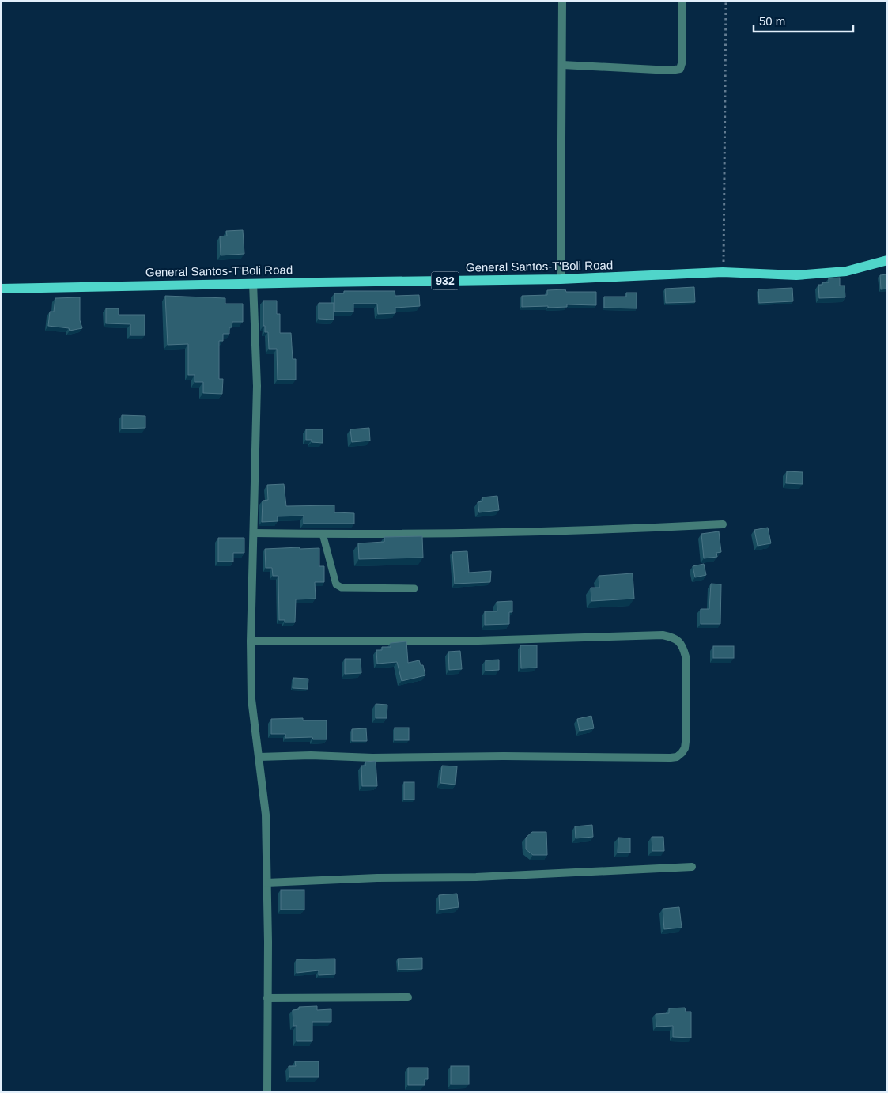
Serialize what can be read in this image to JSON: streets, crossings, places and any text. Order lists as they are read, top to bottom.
{
  "streets": {
    "main road": ["General Santos-T'Boli Road", "932"]
  },
  "scale_bar": "50 m"
}
